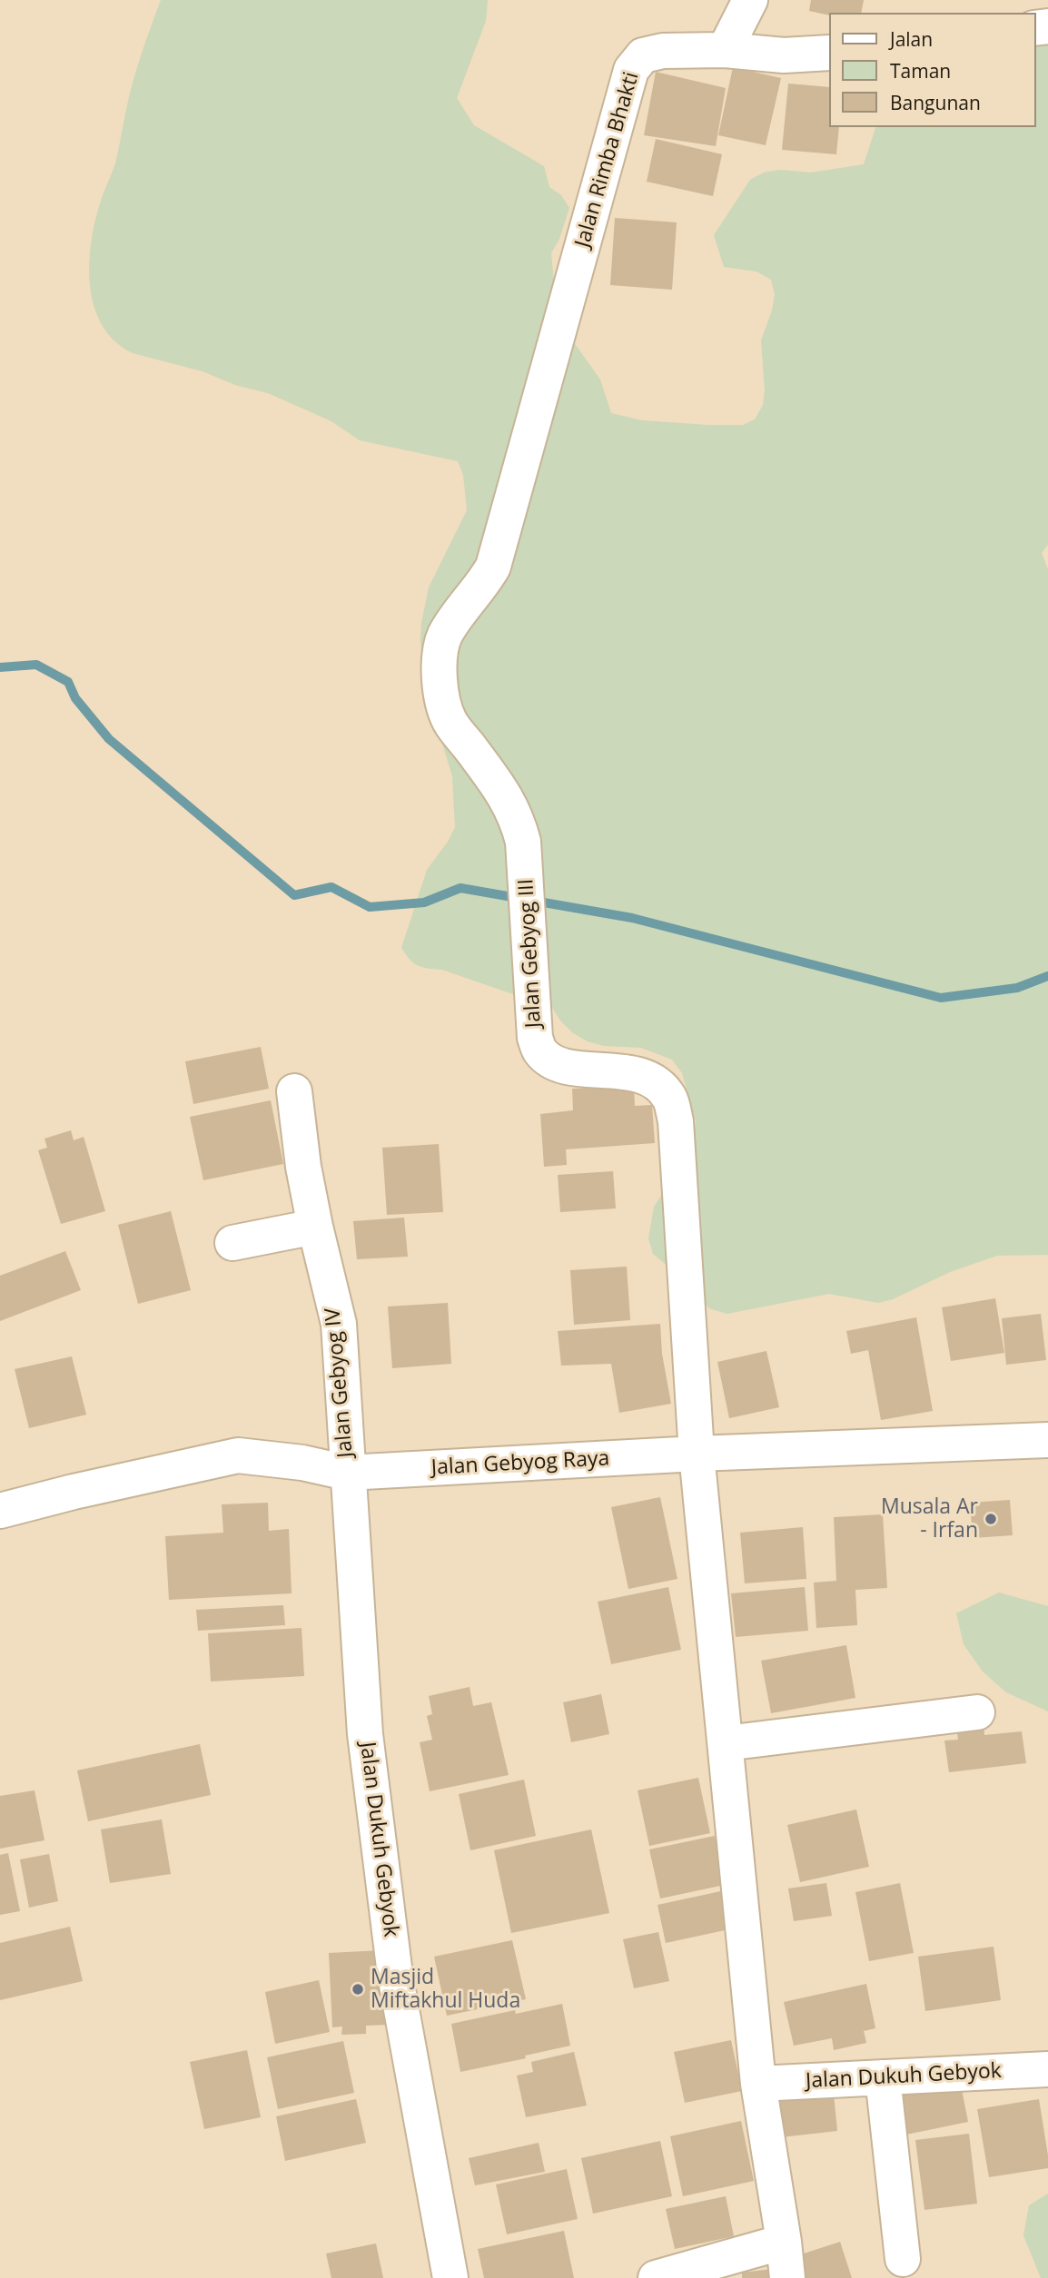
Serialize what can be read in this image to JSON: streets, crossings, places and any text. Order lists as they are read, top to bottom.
{
  "streets": {
    "street": [
      "Jalan Rimba Bhakti",
      "Jalan Gebyog III",
      "Jalan Gebyog IV",
      "Jalan Gebyog Raya",
      "Jalan Dukuh Gebyok"
    ]
  },
  "crossings": [
    ["Jalan Rimba Bhakti", "Jalan Gebyog III"],
    ["Jalan Gebyog III", "Jalan Gebyog Raya"],
    ["Jalan Gebyog IV", "Jalan Gebyog Raya"],
    ["Jalan Gebyog IV", "Jalan Dukuh Gebyok"],
    ["Jalan Gebyog Raya", "Jalan Dukuh Gebyok"]
  ],
  "places": ["Musala Ar - Irfan", "Masjid Miftakhul Huda"],
  "legend": ["Jalan", "Taman", "Bangunan"]
}
